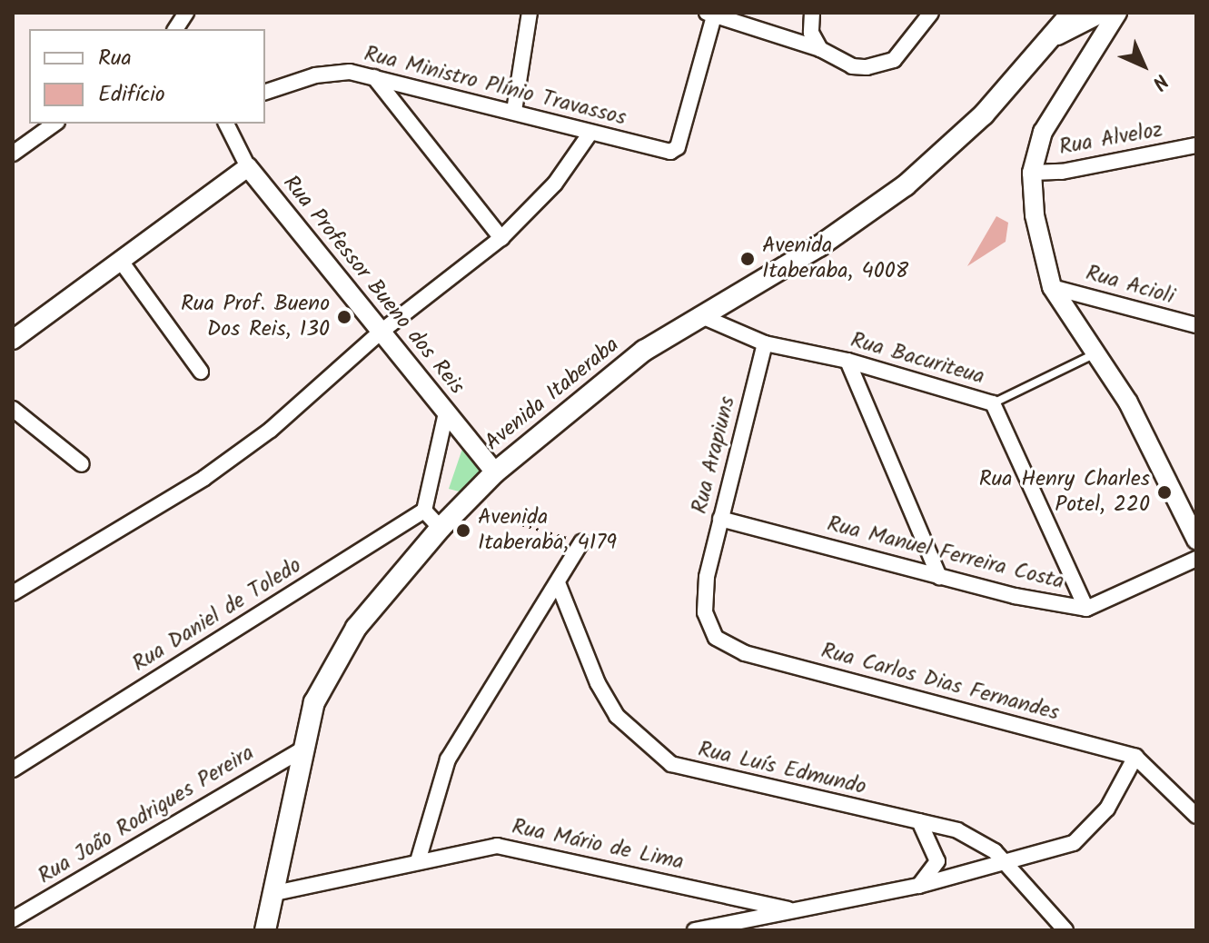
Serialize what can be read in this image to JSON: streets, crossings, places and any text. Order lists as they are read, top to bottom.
{
  "streets": {
    "main road": ["Avenida Itaberaba"],
    "street": [
      "Rua Ministro Plínio Travassos",
      "Rua Alveloz",
      "Rua Professor Bueno dos Reis",
      "Rua Acioli",
      "Rua Bacuriteua",
      "Rua Arapiuns",
      "Rua Manuel Ferreira Costa",
      "Rua Daniel de Toledo",
      "Rua Carlos Dias Fernandes",
      "Rua Luís Edmundo",
      "Rua João Rodrigues Pereira",
      "Rua Mário de Lima"
    ]
  },
  "crossings": [
    ["Rua Professor Bueno dos Reis", "Avenida Itaberaba"],
    ["Rua Bacuriteua", "Avenida Itaberaba"],
    ["Rua Bacuriteua", "Rua Arapiuns"],
    ["Rua Bacuriteua", "Rua Manuel Ferreira Costa"],
    ["Avenida Itaberaba", "Rua João Rodrigues Pereira"],
    ["Avenida Itaberaba", "Rua Mário de Lima"],
    ["Rua Arapiuns", "Rua Manuel Ferreira Costa"],
    ["Rua Arapiuns", "Rua Carlos Dias Fernandes"]
  ],
  "places": [
    "Avenida Itaberaba, 4008",
    "Rua Prof. Bueno Dos Reis, 130",
    "Rua Henry Charles Potel, 220",
    "Avenida Itaberaba, 4179"
  ],
  "legend": ["Rua", "Edifício"],
  "north": "bottom right"
}
